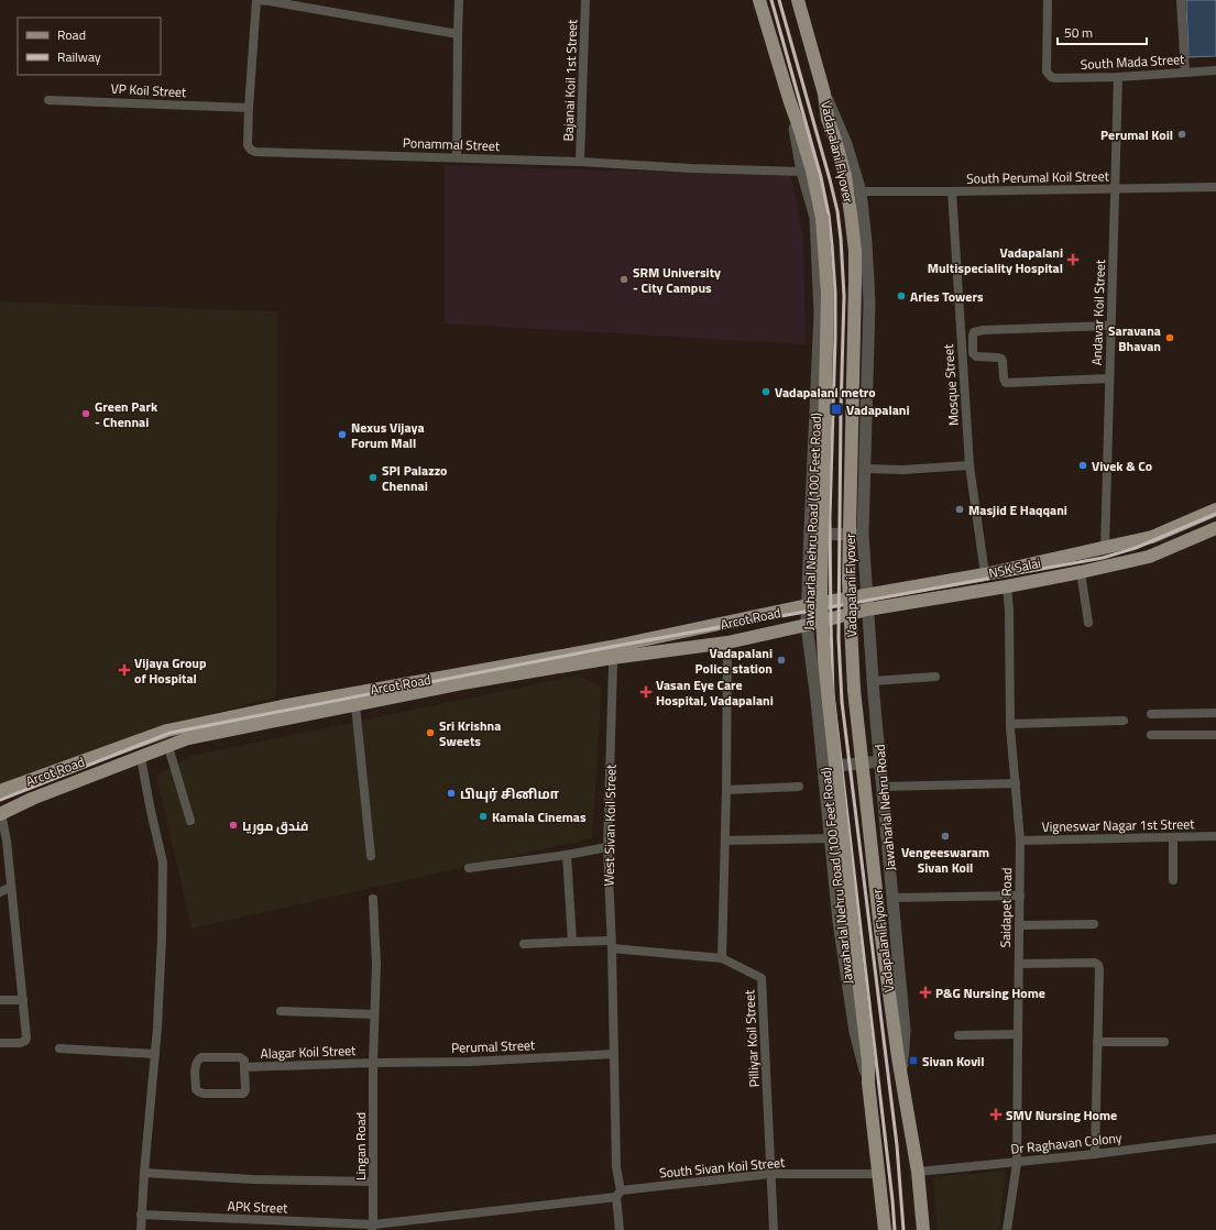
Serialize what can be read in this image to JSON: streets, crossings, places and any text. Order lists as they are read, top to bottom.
{
  "streets": {
    "main road": [
      "Vadapalani Flyover",
      "Jawaharlal Nehru Road (100 Feet Road)",
      "NSK Salai",
      "Arcot Road",
      "Jawaharlal Nehru Road"
    ],
    "street": [
      "South Mada Street",
      "Bajanai Koil 1st Street",
      "VP Koil Street",
      "Ponammal Street",
      "South Perumal Koil Street",
      "Andavar Koil Street",
      "Mosque Street",
      "West Sivan Koil Street",
      "Vigneswar Nagar 1st Street",
      "Saidapet Road",
      "Pilliyar Koil Street",
      "Perumal Street",
      "Alagar Koil Street",
      "Dr Raghavan Colony",
      "Lingan Road",
      "South Sivan Koil Street",
      "APK Street"
    ]
  },
  "crossings": [
    ["South Mada Street", "Andavar Koil Street"],
    ["Bajanai Koil 1st Street", "Ponammal Street"],
    ["VP Koil Street", "Ponammal Street"],
    ["Ponammal Street", "Jawaharlal Nehru Road (100 Feet Road)"],
    ["Vadapalani Flyover", "Jawaharlal Nehru Road (100 Feet Road)"],
    ["Vadapalani Flyover", "Jawaharlal Nehru Road"],
    ["South Perumal Koil Street", "Andavar Koil Street"],
    ["South Perumal Koil Street", "Mosque Street"],
    ["Andavar Koil Street", "NSK Salai"],
    ["Mosque Street", "NSK Salai"],
    ["Jawaharlal Nehru Road (100 Feet Road)", "NSK Salai"],
    ["Jawaharlal Nehru Road (100 Feet Road)", "Arcot Road"],
    ["Jawaharlal Nehru Road (100 Feet Road)", "South Sivan Koil Street"],
    ["NSK Salai", "Arcot Road"],
    ["NSK Salai", "Jawaharlal Nehru Road"],
    ["Arcot Road", "West Sivan Koil Street"],
    ["Jawaharlal Nehru Road", "Dr Raghavan Colony"],
    ["West Sivan Koil Street", "Pilliyar Koil Street"],
    ["West Sivan Koil Street", "Perumal Street"],
    ["West Sivan Koil Street", "South Sivan Koil Street"],
    ["Vigneswar Nagar 1st Street", "Saidapet Road"],
    ["Saidapet Road", "Dr Raghavan Colony"],
    ["Pilliyar Koil Street", "South Sivan Koil Street"],
    ["Perumal Street", "Alagar Koil Street"],
    ["Perumal Street", "Lingan Road"],
    ["Alagar Koil Street", "Lingan Road"],
    ["Lingan Road", "South Sivan Koil Street"],
    ["Lingan Road", "APK Street"],
    ["South Sivan Koil Street", "APK Street"]
  ],
  "places": {
    "other": [
      "Perumal Koil",
      "SRM University - City Campus",
      "Aries Towers",
      "Saravana Bhavan",
      "Vadapalani metro",
      "Green Park - Chennai",
      "Nexus Vijaya Forum Mall",
      "Vivek & Co",
      "SPI Palazzo Chennai",
      "Masjid E Haqqani",
      "Vadapalani Police station",
      "Sri Krishna Sweets",
      "பியுர் சினிமா",
      "Kamala Cinemas",
      "فندق موريا",
      "Vengeeswaram Sivan Koil"
    ],
    "health": [
      "Vadapalani Multispeciality Hospital",
      "Vijaya Group of Hospital",
      "Vasan Eye Care Hospital, Vadapalani",
      "P&G Nursing Home",
      "SMV Nursing Home"
    ],
    "transit": ["Vadapalani", "Sivan Kovil"]
  },
  "legend": ["Road", "Railway"],
  "scale_bar": "50 m"
}
